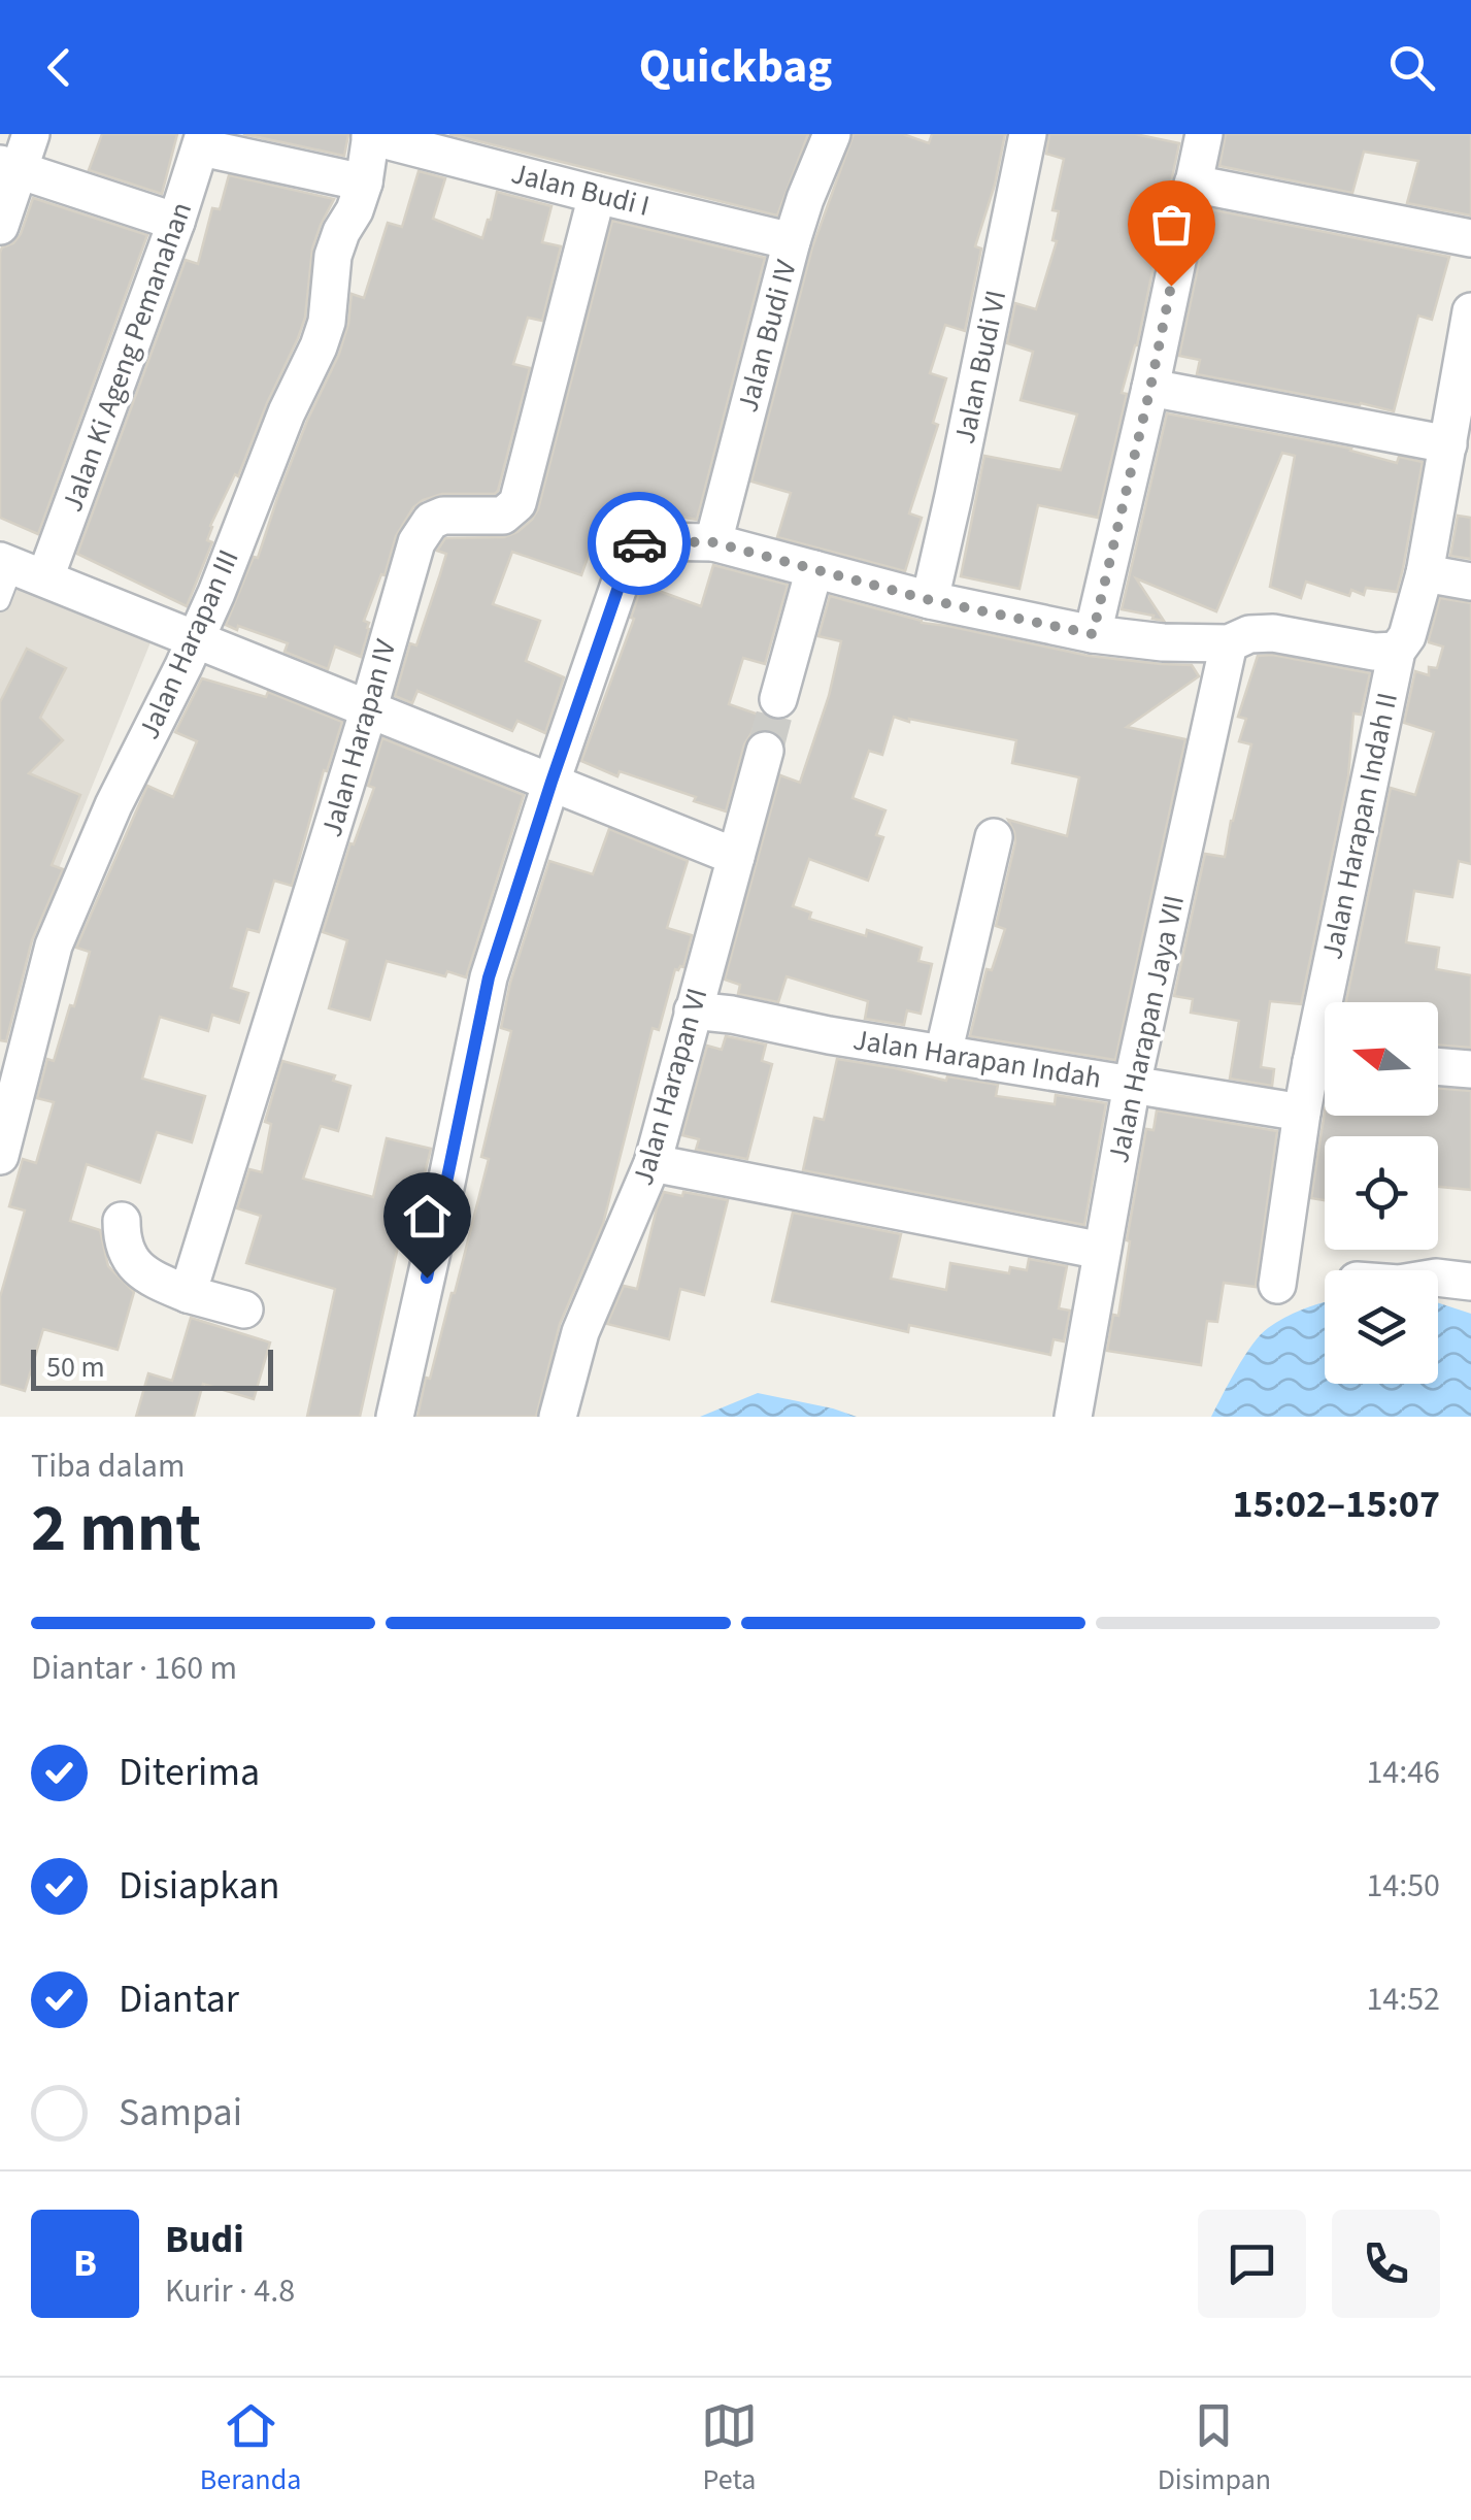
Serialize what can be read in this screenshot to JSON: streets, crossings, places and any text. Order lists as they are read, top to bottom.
{
  "streets": {
    "street": [
      "Jalan Budi I",
      "Jalan Budi IV",
      "Jalan Ki Ageng Pemanahan",
      "Jalan Budi VI",
      "Jalan Harapan III",
      "Jalan Harapan IV",
      "Jalan Harapan Indah II",
      "Jalan Harapan Jaya VII",
      "Jalan Harapan Indah",
      "Jalan Harapan VI"
    ]
  },
  "crossings": [
    ["Jalan Budi I", "Jalan Budi IV"],
    ["Jalan Budi I", "Jalan Harapan III"],
    ["Jalan Budi I", "Jalan Harapan IV"],
    ["Jalan Harapan Jaya VII", "Jalan Harapan Indah"],
    ["Jalan Harapan Indah", "Jalan Harapan VI"]
  ],
  "scale_bar": "50 m",
  "north": "left",
  "page": {
    "header": "Quickbag",
    "scale": "50 m",
    "heading": ["2 mnt", "Tiba dalam", "15:02–15:07"],
    "panel": ["Budi", "Kurir · 4.8"],
    "bar": "Diantar · 160 m",
    "list": [
      ["Diterima", "14:46"],
      ["Disiapkan", "14:50"],
      ["Diantar", "14:52"],
      "Sampai"
    ],
    "round": "B",
    "tabs": ["Beranda", "Peta", "Disimpan"]
  }
}
